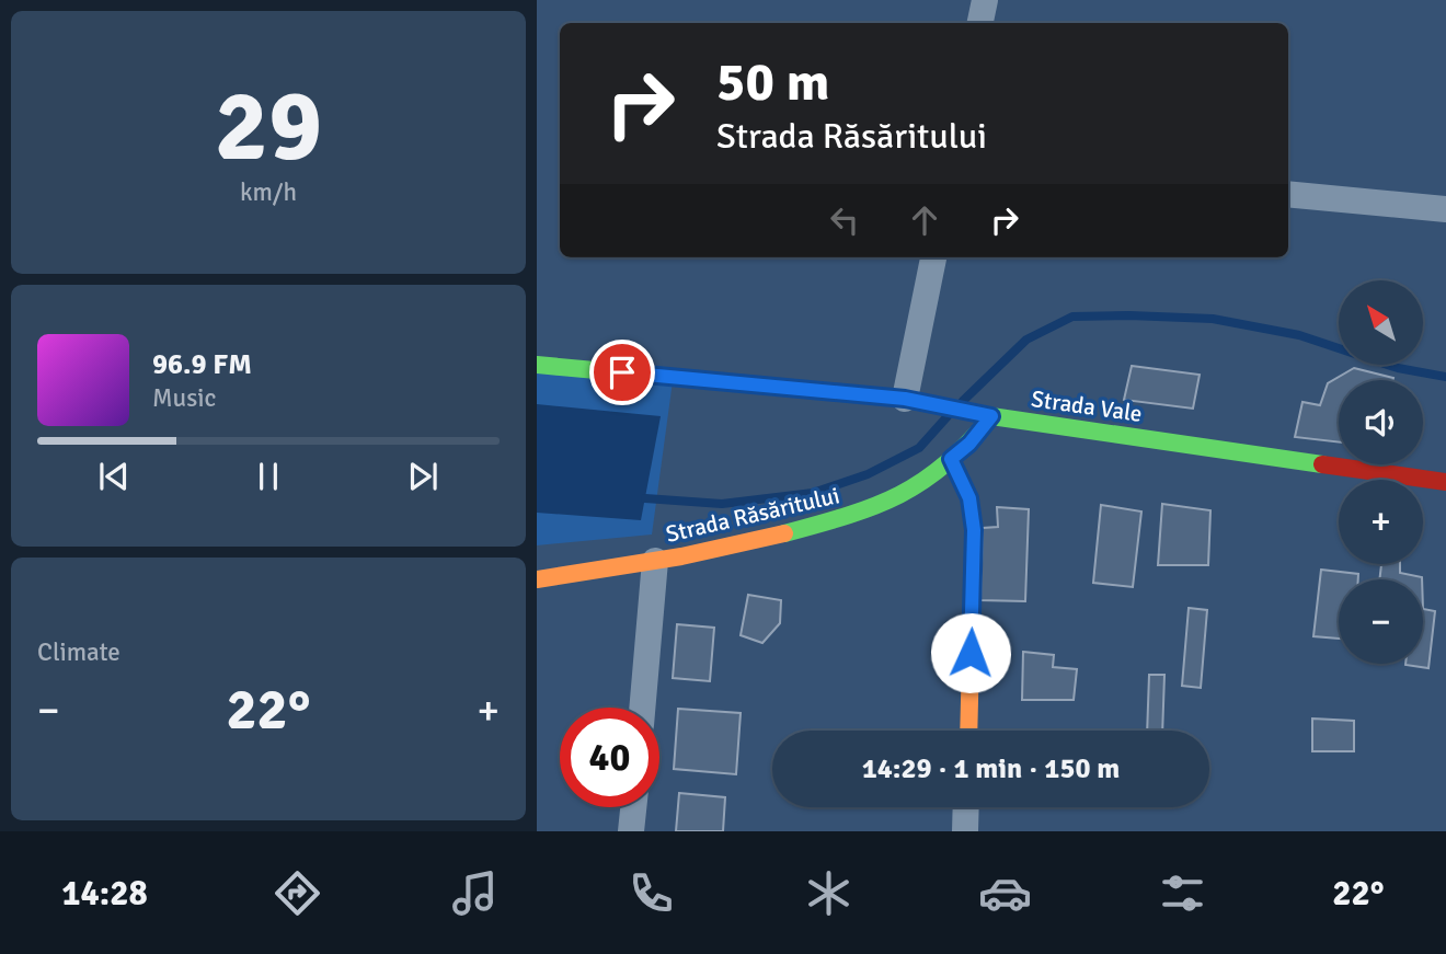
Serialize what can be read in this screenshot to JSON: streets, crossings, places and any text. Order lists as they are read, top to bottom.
{
  "streets": {
    "street": ["Strada Vale", "Strada Răsăritului"]
  },
  "crossings": [
    ["Strada Vale", "Strada Răsăritului"]
  ],
  "north": "top left",
  "page": {
    "tile": [
      ["29", "km/h"],
      "Climate"
    ],
    "turn": ["50 m", "Strada Răsăritului"],
    "map_buttons": ["+", "−"],
    "song": ["96.9 FM", "Music"],
    "heat": ["−", "22°", "+"],
    "limit": "40",
    "trip": "14:29 · 1 min · 150 m",
    "tabs": ["14:28", "22°"]
  }
}
